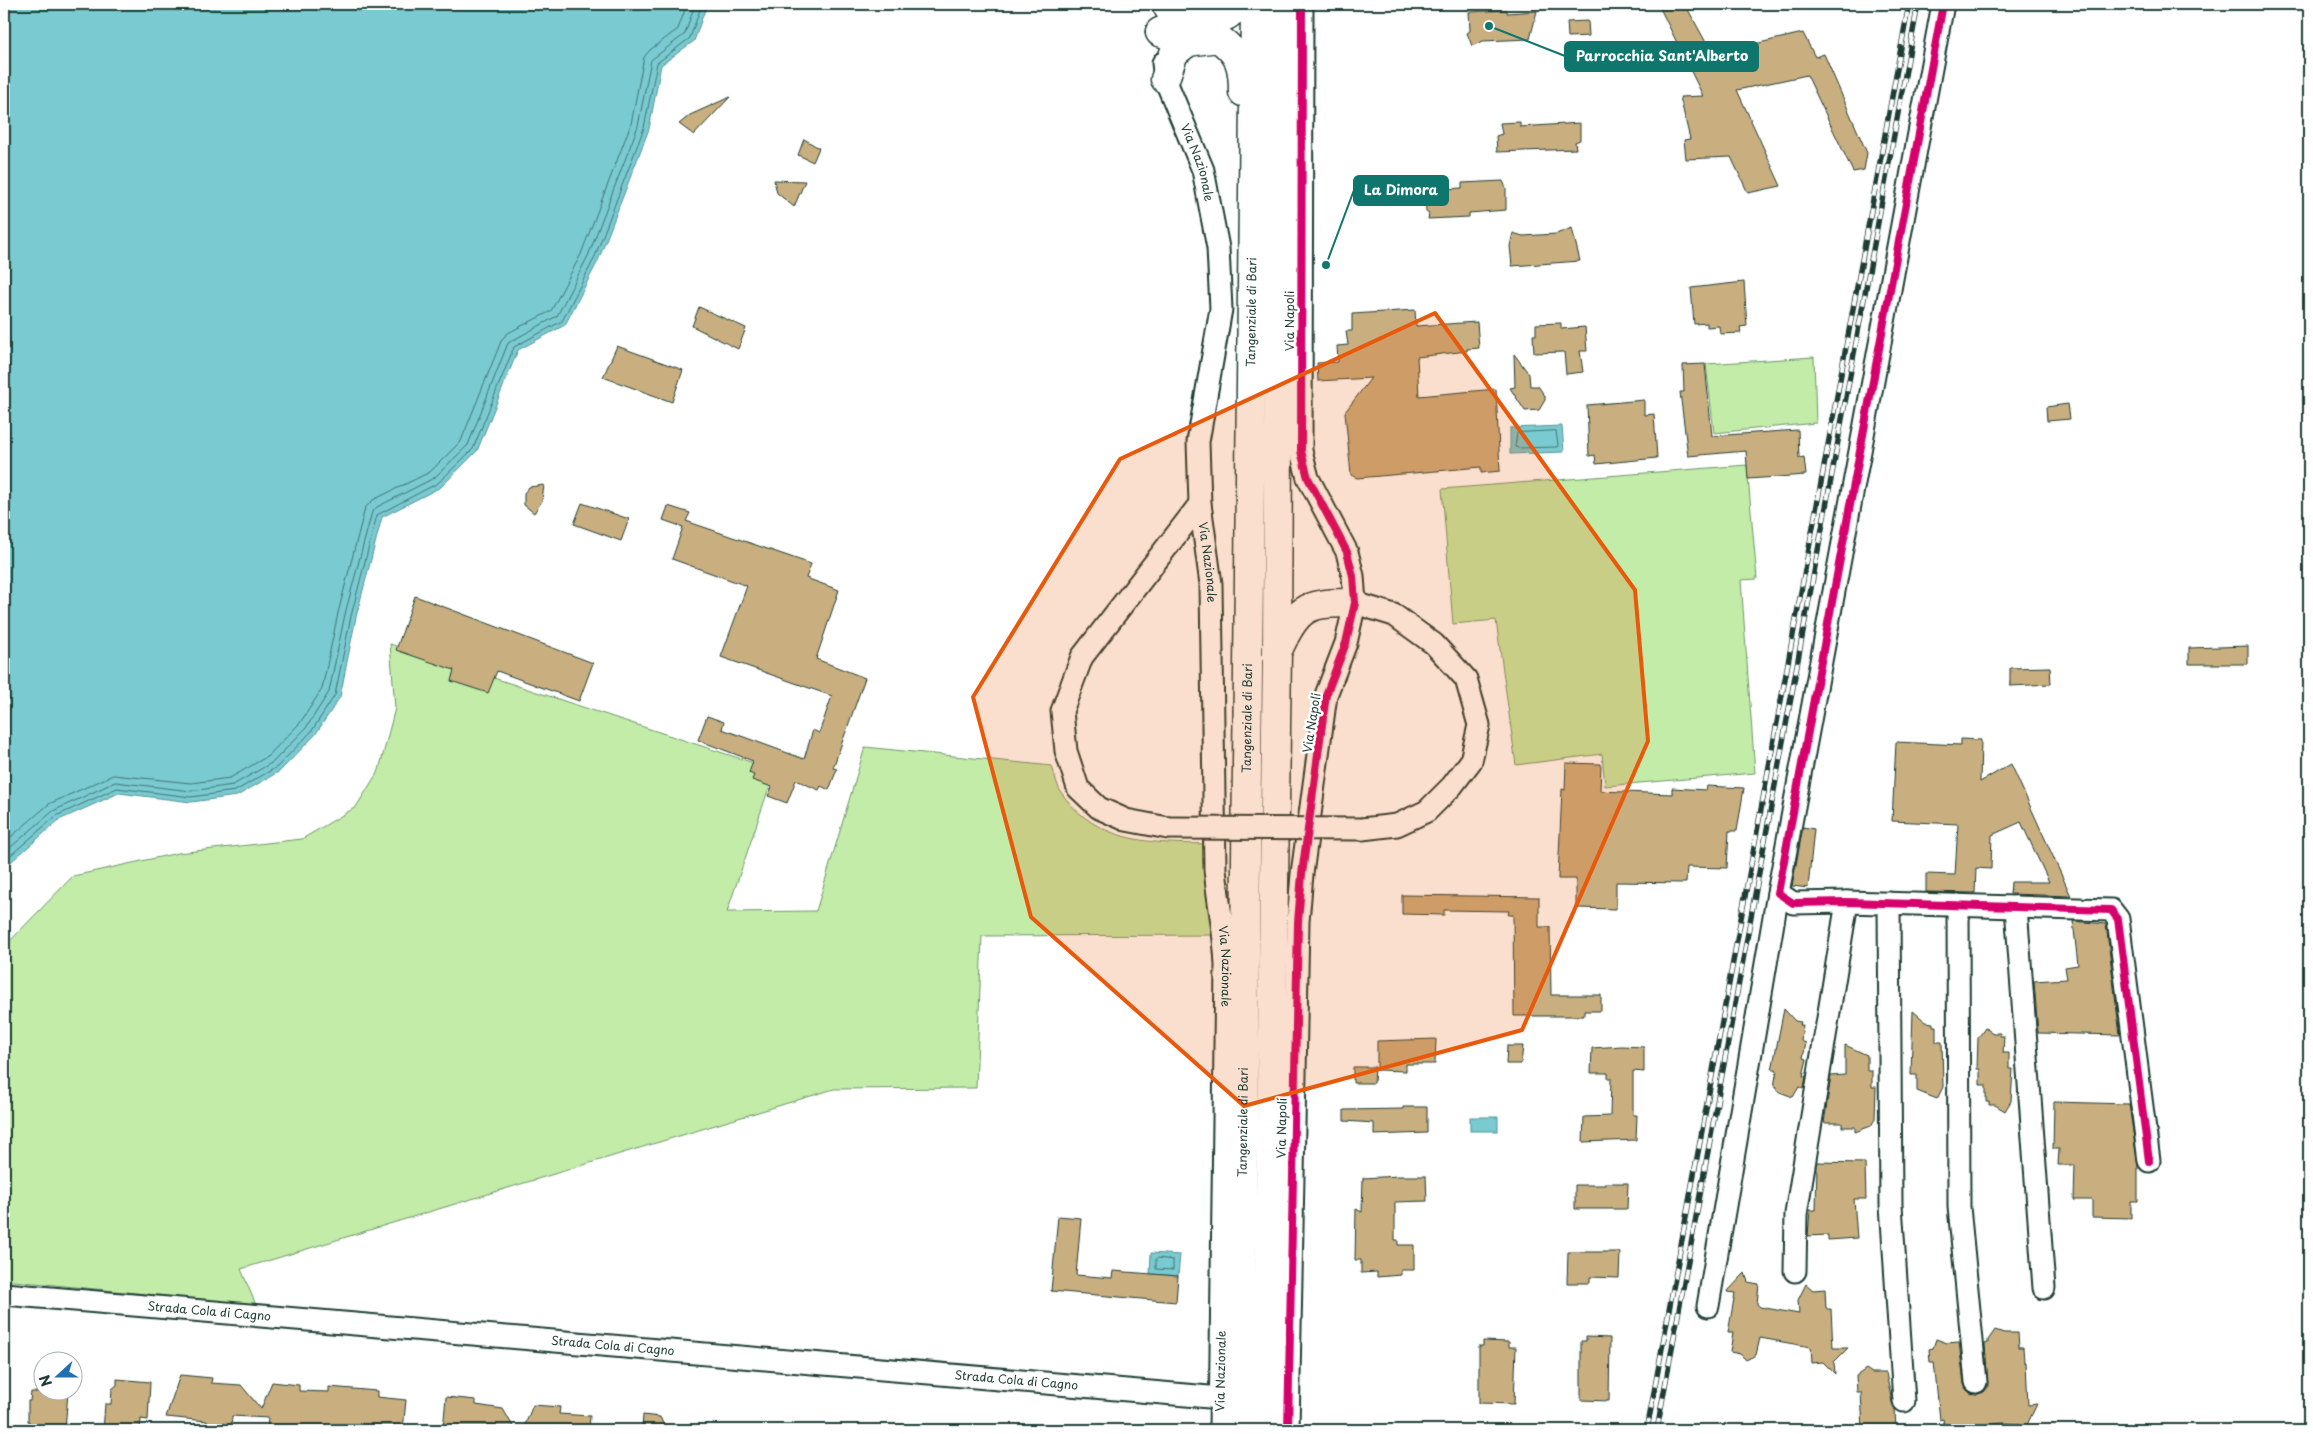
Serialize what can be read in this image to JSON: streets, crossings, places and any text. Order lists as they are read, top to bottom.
{
  "streets": {
    "highway": ["Tangenziale di Bari"],
    "street": ["Via Nazionale", "Via Napoli", "Strada Cola di Cagno"]
  },
  "crossings": [
    ["Via Nazionale", "Via Napoli"],
    ["Via Nazionale", "Strada Cola di Cagno"]
  ],
  "places": ["Parrocchia Sant'Alberto", "La Dimora"],
  "north": "left"
}
